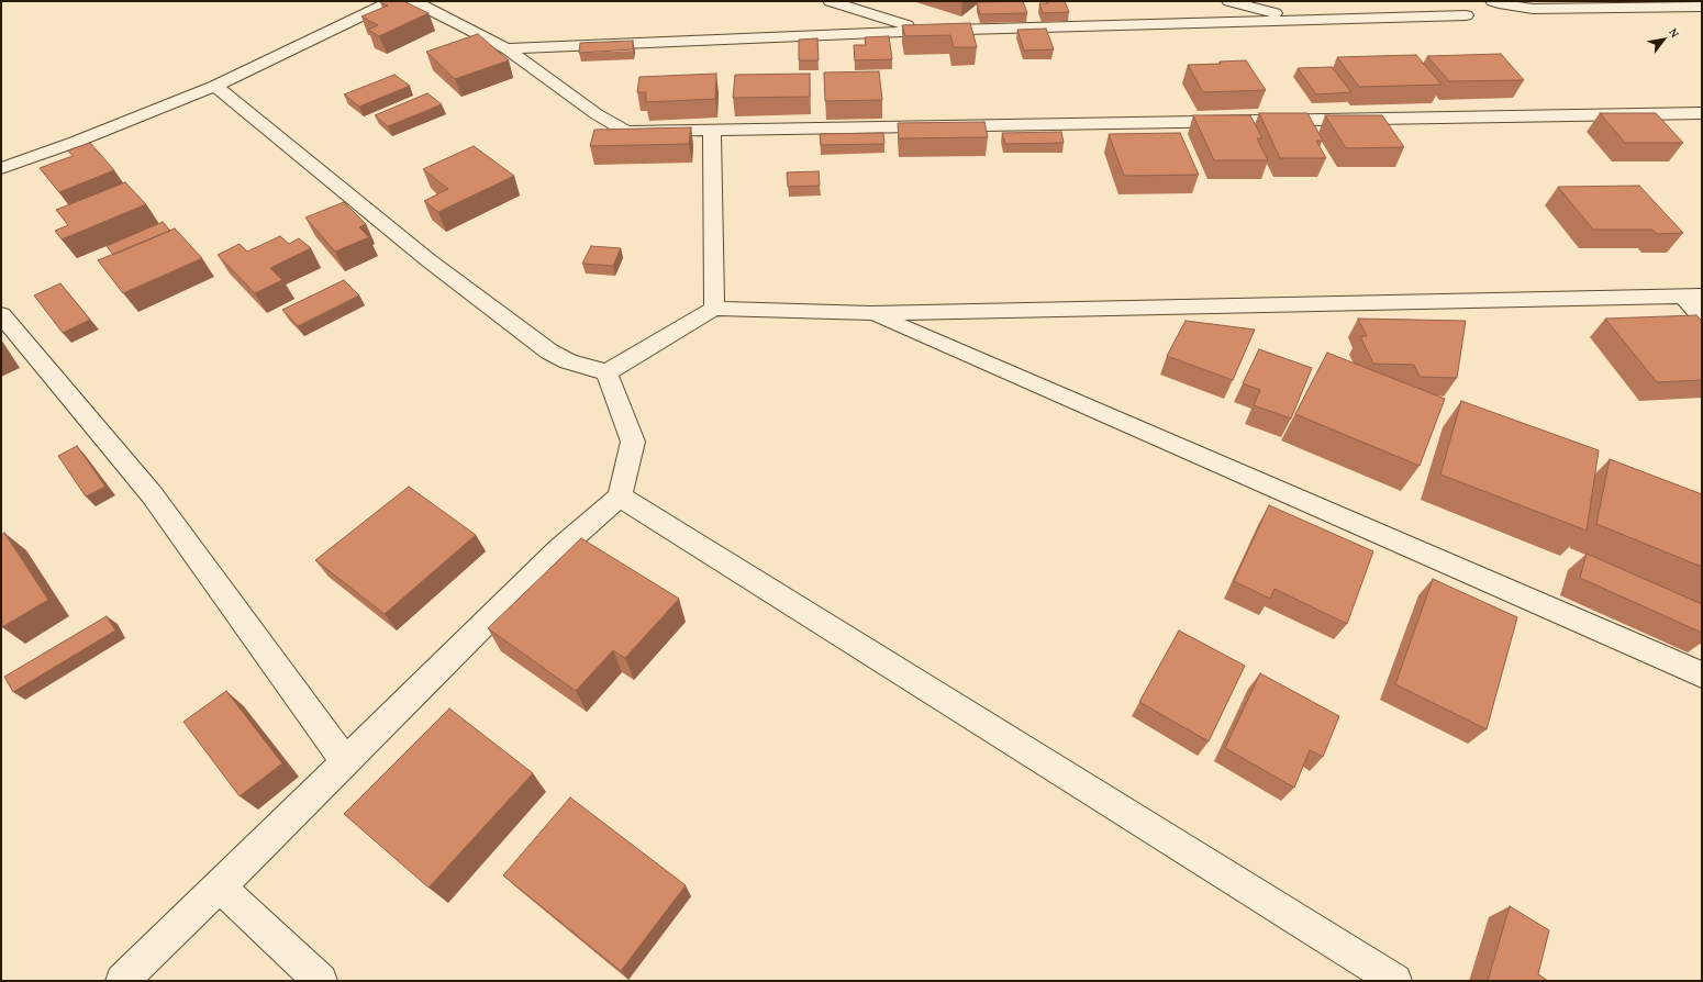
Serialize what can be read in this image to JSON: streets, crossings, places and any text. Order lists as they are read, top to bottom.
{
  "north": "top right"
}
